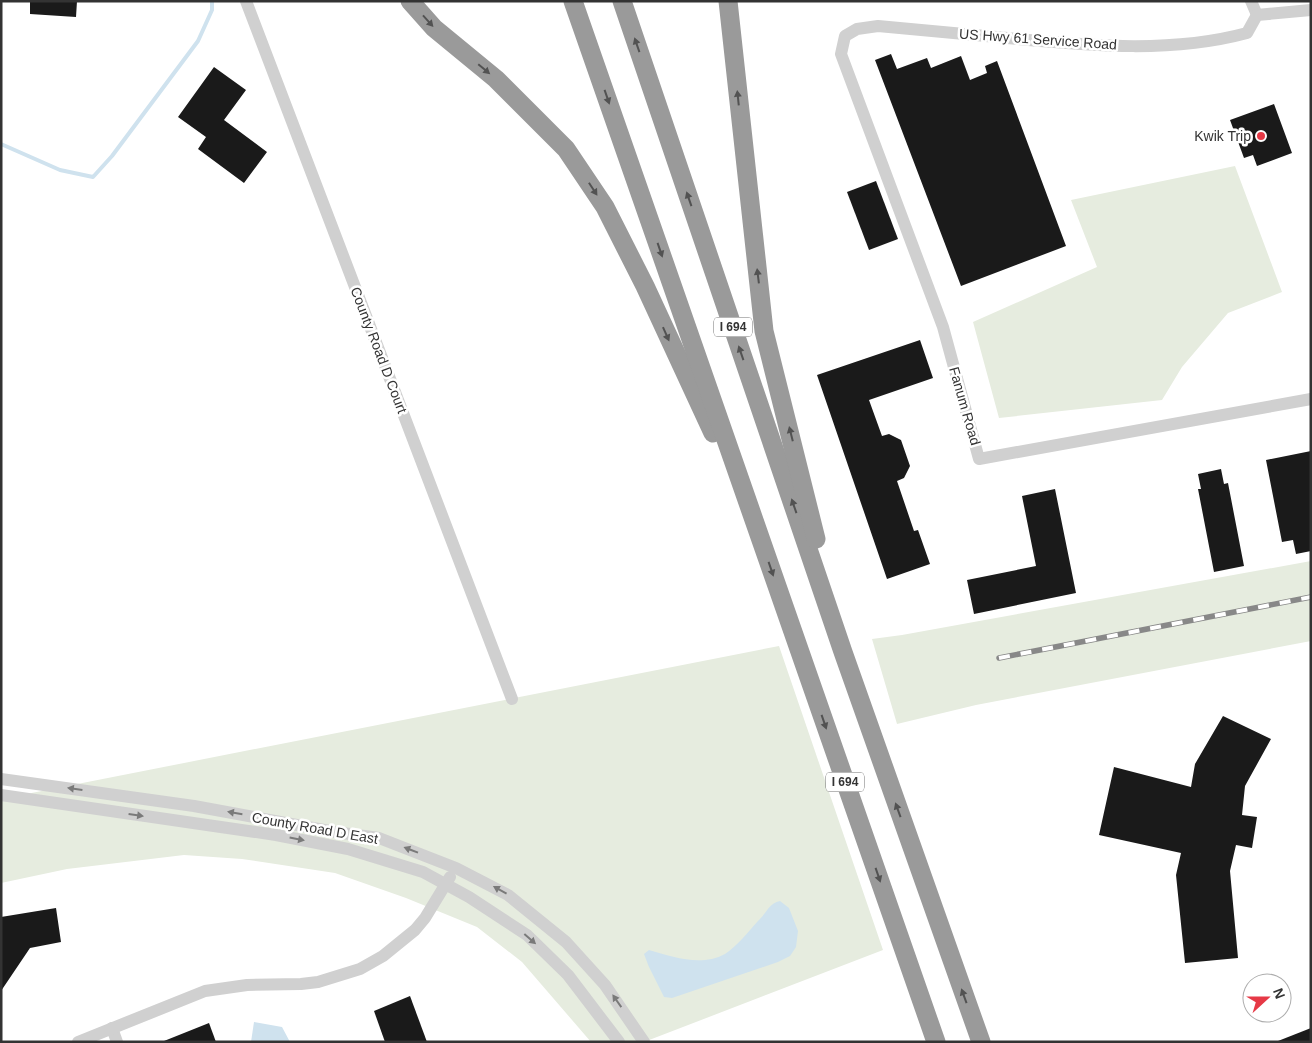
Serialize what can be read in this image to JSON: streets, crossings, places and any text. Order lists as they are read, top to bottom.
{
  "streets": {
    "highway": ["I 694"],
    "street": [
      "US Hwy 61 Service Road",
      "County Road D Court",
      "Fanum Road",
      "County Road D East"
    ]
  },
  "crossings": [
    ["US Hwy 61 Service Road", "Fanum Road"]
  ],
  "places": ["Kwik Trip"],
  "north": "right"
}
